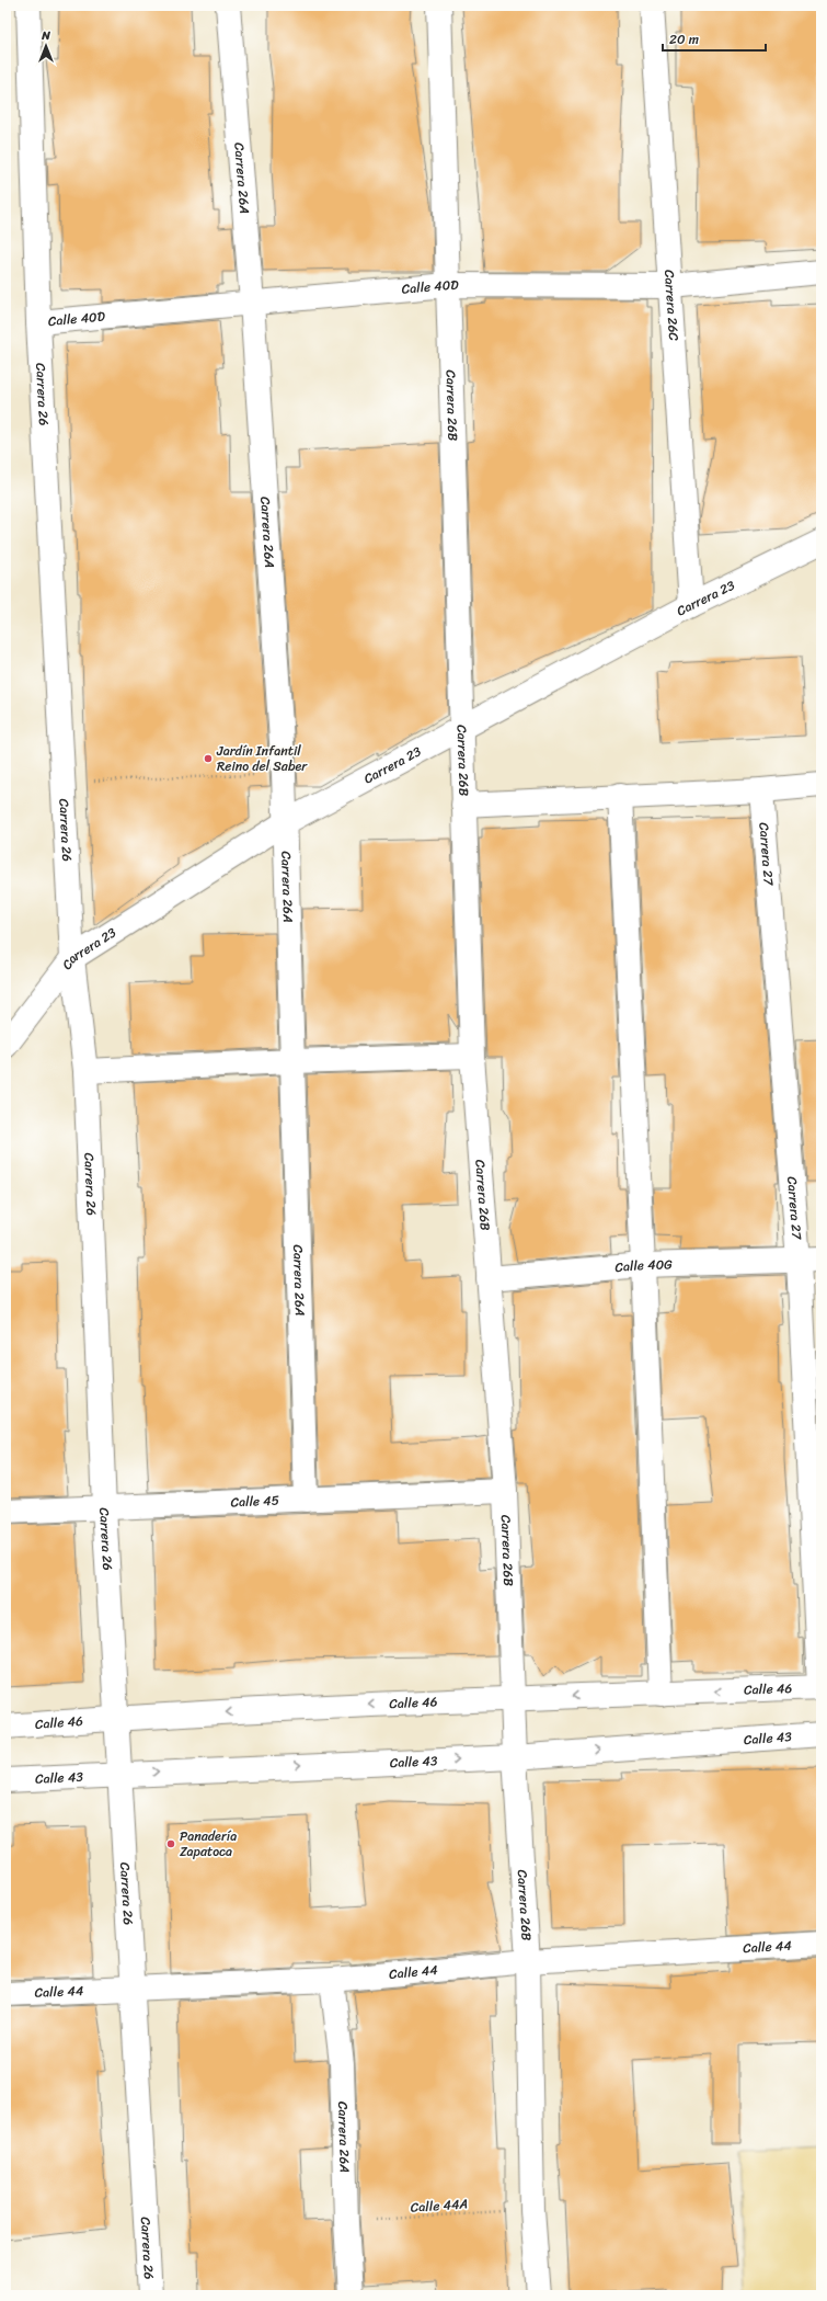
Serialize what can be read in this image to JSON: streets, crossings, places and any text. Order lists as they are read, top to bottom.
{
  "streets": {
    "street": [
      "Carrera 26A",
      "Calle 40D",
      "Carrera 26C",
      "Carrera 26",
      "Carrera 26B",
      "Carrera 23",
      "Carrera 27",
      "Calle 40G",
      "Calle 45",
      "Calle 46",
      "Calle 43",
      "Calle 44"
    ],
    "path": ["Calle 44A"]
  },
  "crossings": [
    ["Carrera 26A", "Calle 40D"],
    ["Carrera 26A", "Carrera 26"],
    ["Carrera 26A", "Carrera 23"],
    ["Carrera 26A", "Calle 45"],
    ["Carrera 26A", "Calle 44"],
    ["Carrera 26A", "Calle 44A"],
    ["Calle 40D", "Carrera 26C"],
    ["Calle 40D", "Carrera 26"],
    ["Calle 40D", "Carrera 26B"],
    ["Carrera 26C", "Carrera 23"],
    ["Carrera 26", "Carrera 23"],
    ["Carrera 26", "Calle 45"],
    ["Carrera 26", "Calle 46"],
    ["Carrera 26", "Calle 43"],
    ["Carrera 26", "Calle 44"],
    ["Carrera 26B", "Carrera 23"],
    ["Carrera 26B", "Carrera 27"],
    ["Carrera 26B", "Calle 40G"],
    ["Carrera 26B", "Calle 45"],
    ["Carrera 26B", "Calle 46"],
    ["Carrera 26B", "Calle 43"],
    ["Carrera 26B", "Calle 44"],
    ["Carrera 26B", "Calle 44A"],
    ["Carrera 27", "Calle 40G"],
    ["Carrera 27", "Calle 46"]
  ],
  "one_way": ["Calle 46", "Calle 43"],
  "places": ["Jardín Infantil Reino del Saber", "Panadería Zapatoca"],
  "scale_bar": "20 m",
  "north": "top"
}
